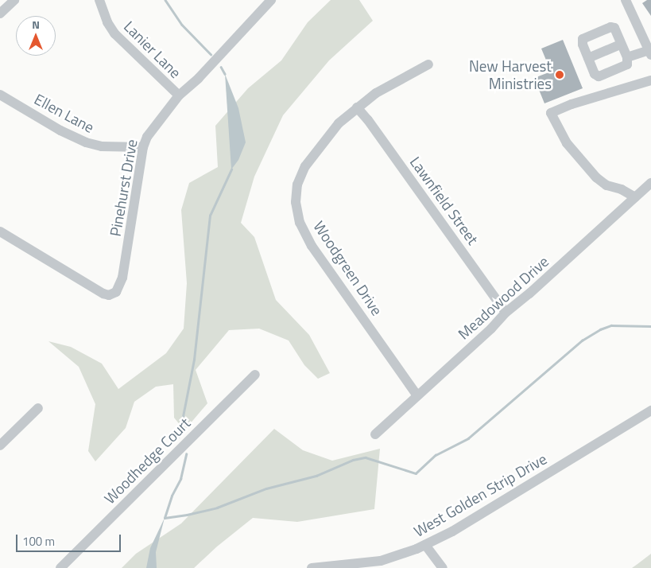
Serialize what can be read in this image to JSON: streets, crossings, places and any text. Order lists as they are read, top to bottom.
{
  "streets": {
    "street": [
      "Lanier Lane",
      "Ellen Lane",
      "Pinehurst Drive",
      "Lawnfield Street",
      "Woodgreen Drive",
      "Meadowood Drive",
      "Woodhedge Court",
      "West Golden Strip Drive"
    ]
  },
  "crossings": [
    ["Lanier Lane", "Pinehurst Drive"],
    ["Ellen Lane", "Pinehurst Drive"],
    ["Lawnfield Street", "Woodgreen Drive"],
    ["Lawnfield Street", "Meadowood Drive"],
    ["Woodgreen Drive", "Meadowood Drive"]
  ],
  "places": ["New Harvest Ministries"],
  "scale_bar": "100 m",
  "north": "top"
}
